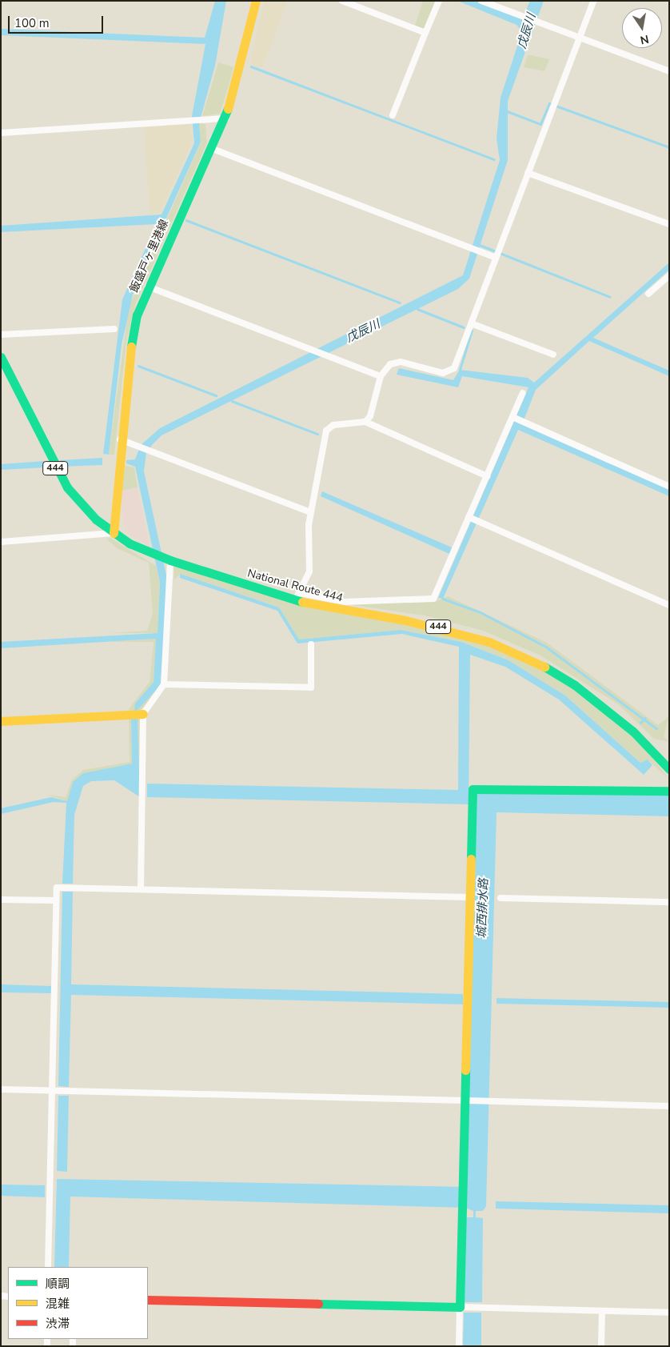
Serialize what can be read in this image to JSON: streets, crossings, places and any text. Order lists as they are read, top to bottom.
{
  "streets": {
    "main road": ["飯盛戸ヶ里港線", "444", "National Route 444"]
  },
  "crossings": [
    ["飯盛戸ヶ里港線", "National Route 444"]
  ],
  "water": ["戊辰川", "城西排水路"],
  "legend": ["順調", "混雑", "渋滞"],
  "scale_bar": "100 m",
  "north": "bottom"
}
